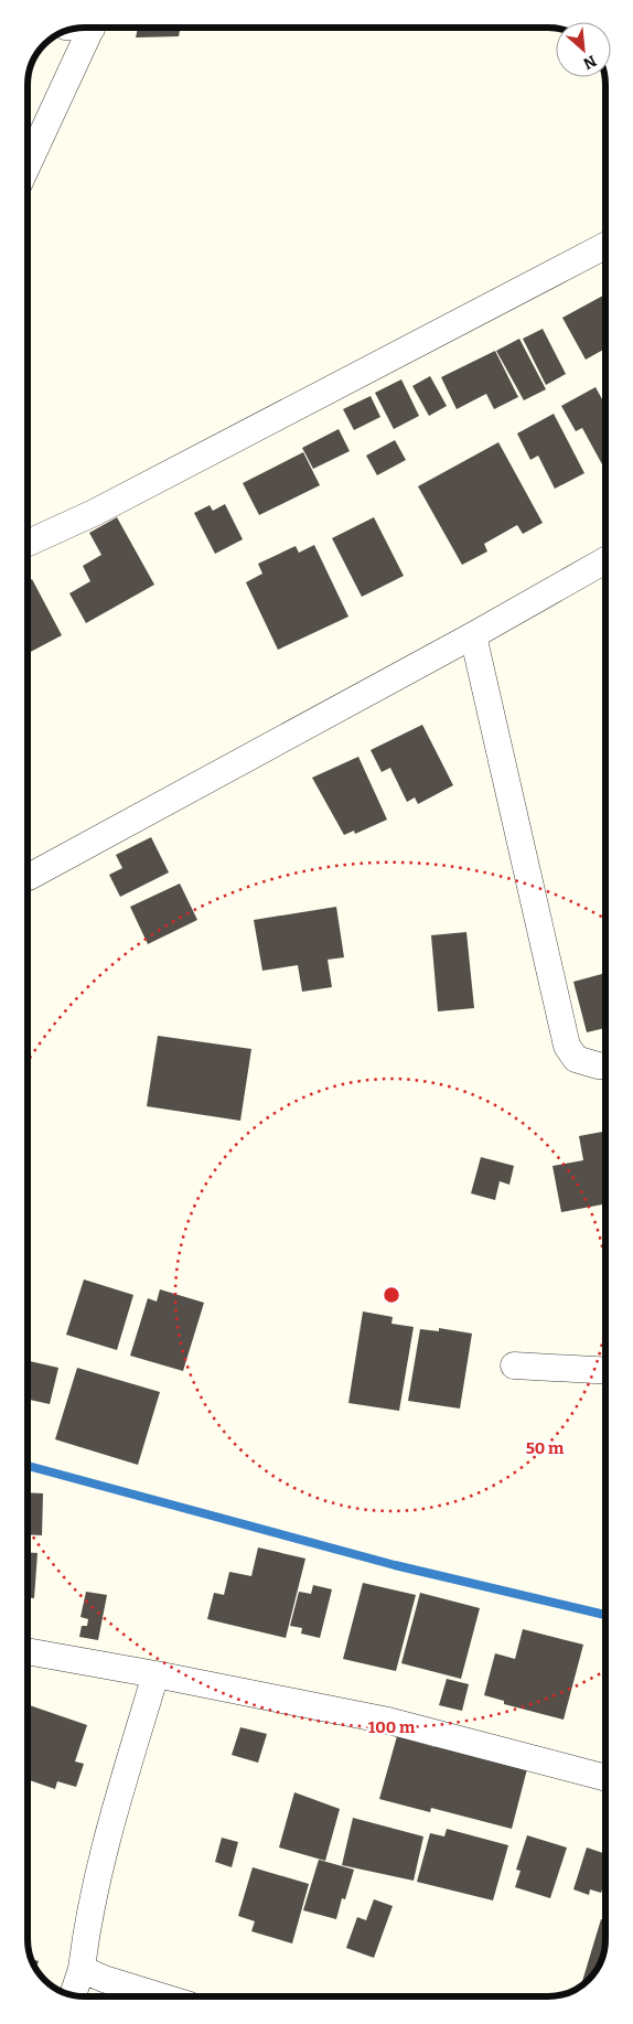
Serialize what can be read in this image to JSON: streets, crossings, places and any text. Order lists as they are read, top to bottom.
{
  "north": "bottom right",
  "rings": ["50 m", "100 m"]
}
